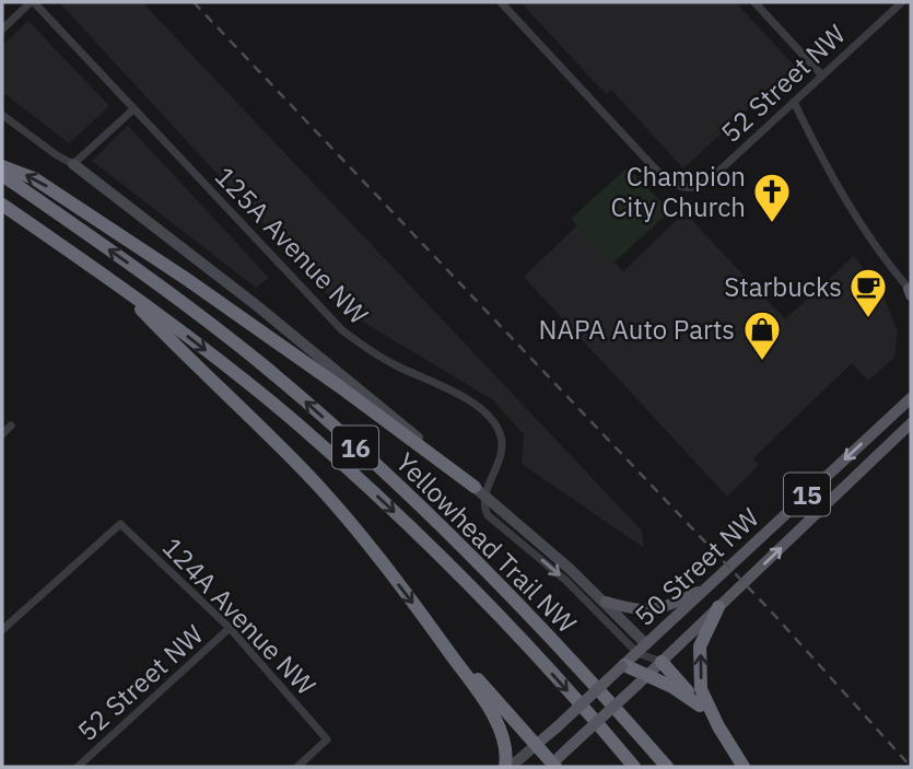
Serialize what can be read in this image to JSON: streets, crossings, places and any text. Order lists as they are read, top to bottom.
{
  "streets": {
    "highway": ["16", "Yellowhead Trail NW"],
    "main road": ["15", "50 Street NW"],
    "street": ["52 Street NW", "125A Avenue NW", "124A Avenue NW"]
  },
  "crossings": [
    ["52 Street NW", "124A Avenue NW"]
  ],
  "places": {
    "church": ["Champion City Church"],
    "cafe": ["Starbucks"],
    "shop": ["NAPA Auto Parts"]
  }
}
